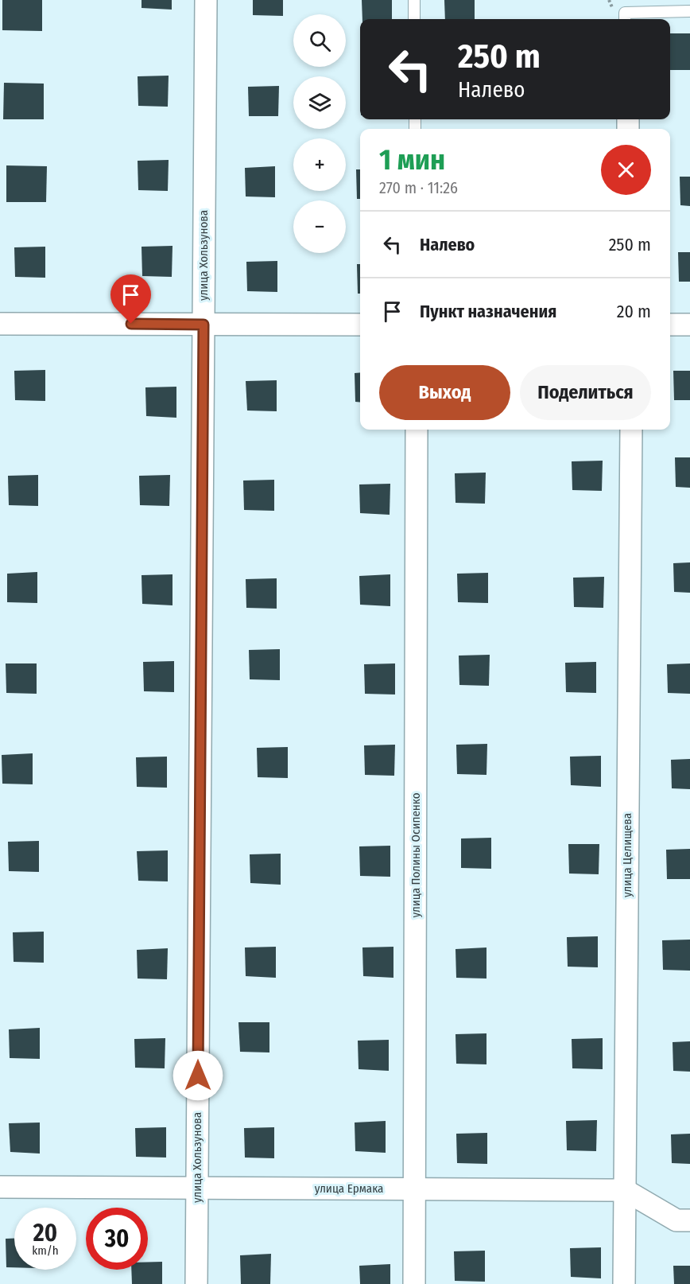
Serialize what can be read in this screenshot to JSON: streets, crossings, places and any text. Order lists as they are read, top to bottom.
{
  "streets": {
    "street": [
      "улица Хользунова",
      "улица Полины Осипенко",
      "улица Целищева",
      "улица Ермака"
    ]
  },
  "crossings": [
    ["улица Хользунова", "улица Ермака"],
    ["улица Полины Осипенко", "улица Ермака"],
    ["улица Целищева", "улица Ермака"]
  ],
  "page": {
    "map_buttons": ["+", "−"],
    "turn": ["250 m", "Налево"],
    "heading": ["1 мин", "270 m · 11:26"],
    "list": [
      {
        "name": "Налево",
        "value": "250 m"
      },
      {
        "name": "Пункт назначения",
        "value": "20 m"
      }
    ],
    "buttons": ["Выход", "Поделиться"],
    "speed": "20 km/h",
    "limit": "30"
  }
}
